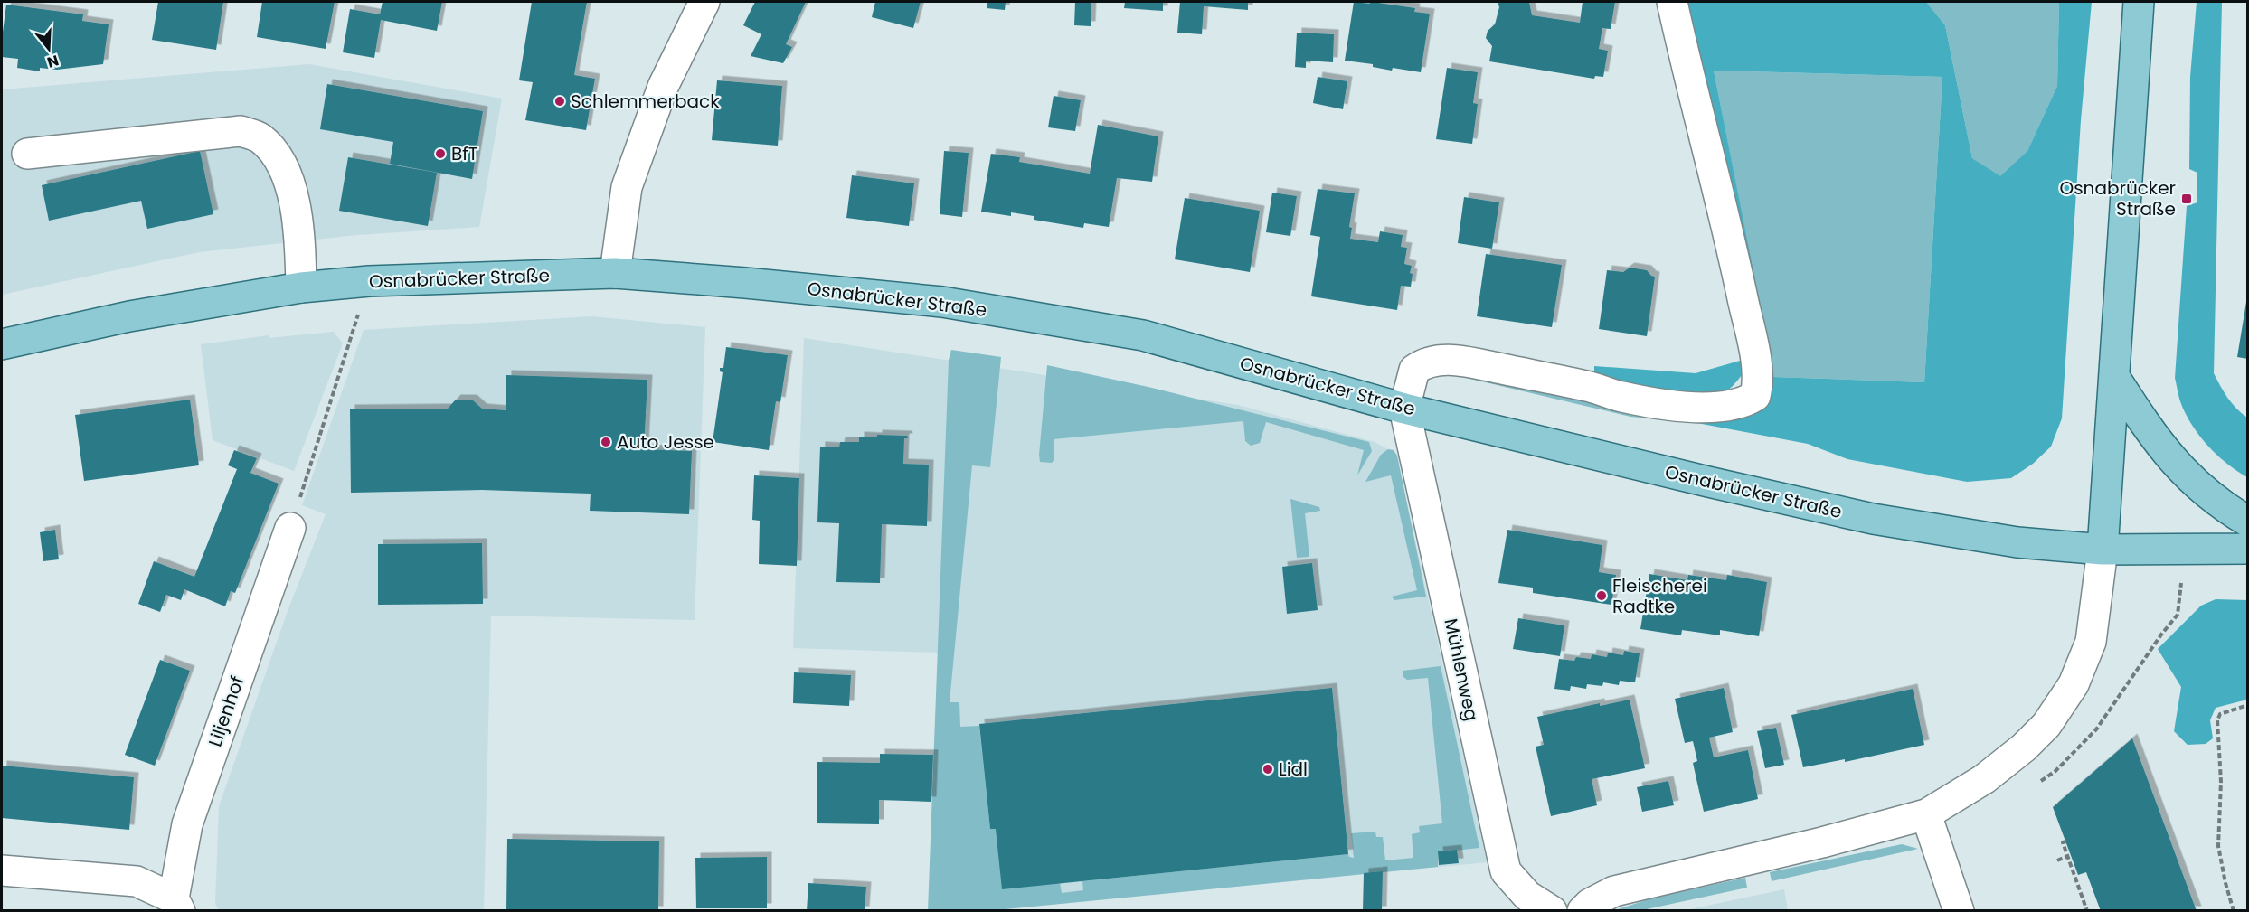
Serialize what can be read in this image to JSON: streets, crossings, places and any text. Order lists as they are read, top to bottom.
{
  "streets": {
    "main road": ["Osnabrücker Straße"],
    "street": ["Mühlenweg", "Liljenhof"]
  },
  "crossings": [
    ["Osnabrücker Straße", "Mühlenweg"]
  ],
  "places": {
    "other": [
      "Schlemmerback",
      "BfT",
      "Auto Jesse",
      "Fleischerei Radtke",
      "Lidl"
    ],
    "transit": ["Osnabrücker Straße"]
  },
  "north": "bottom"
}
